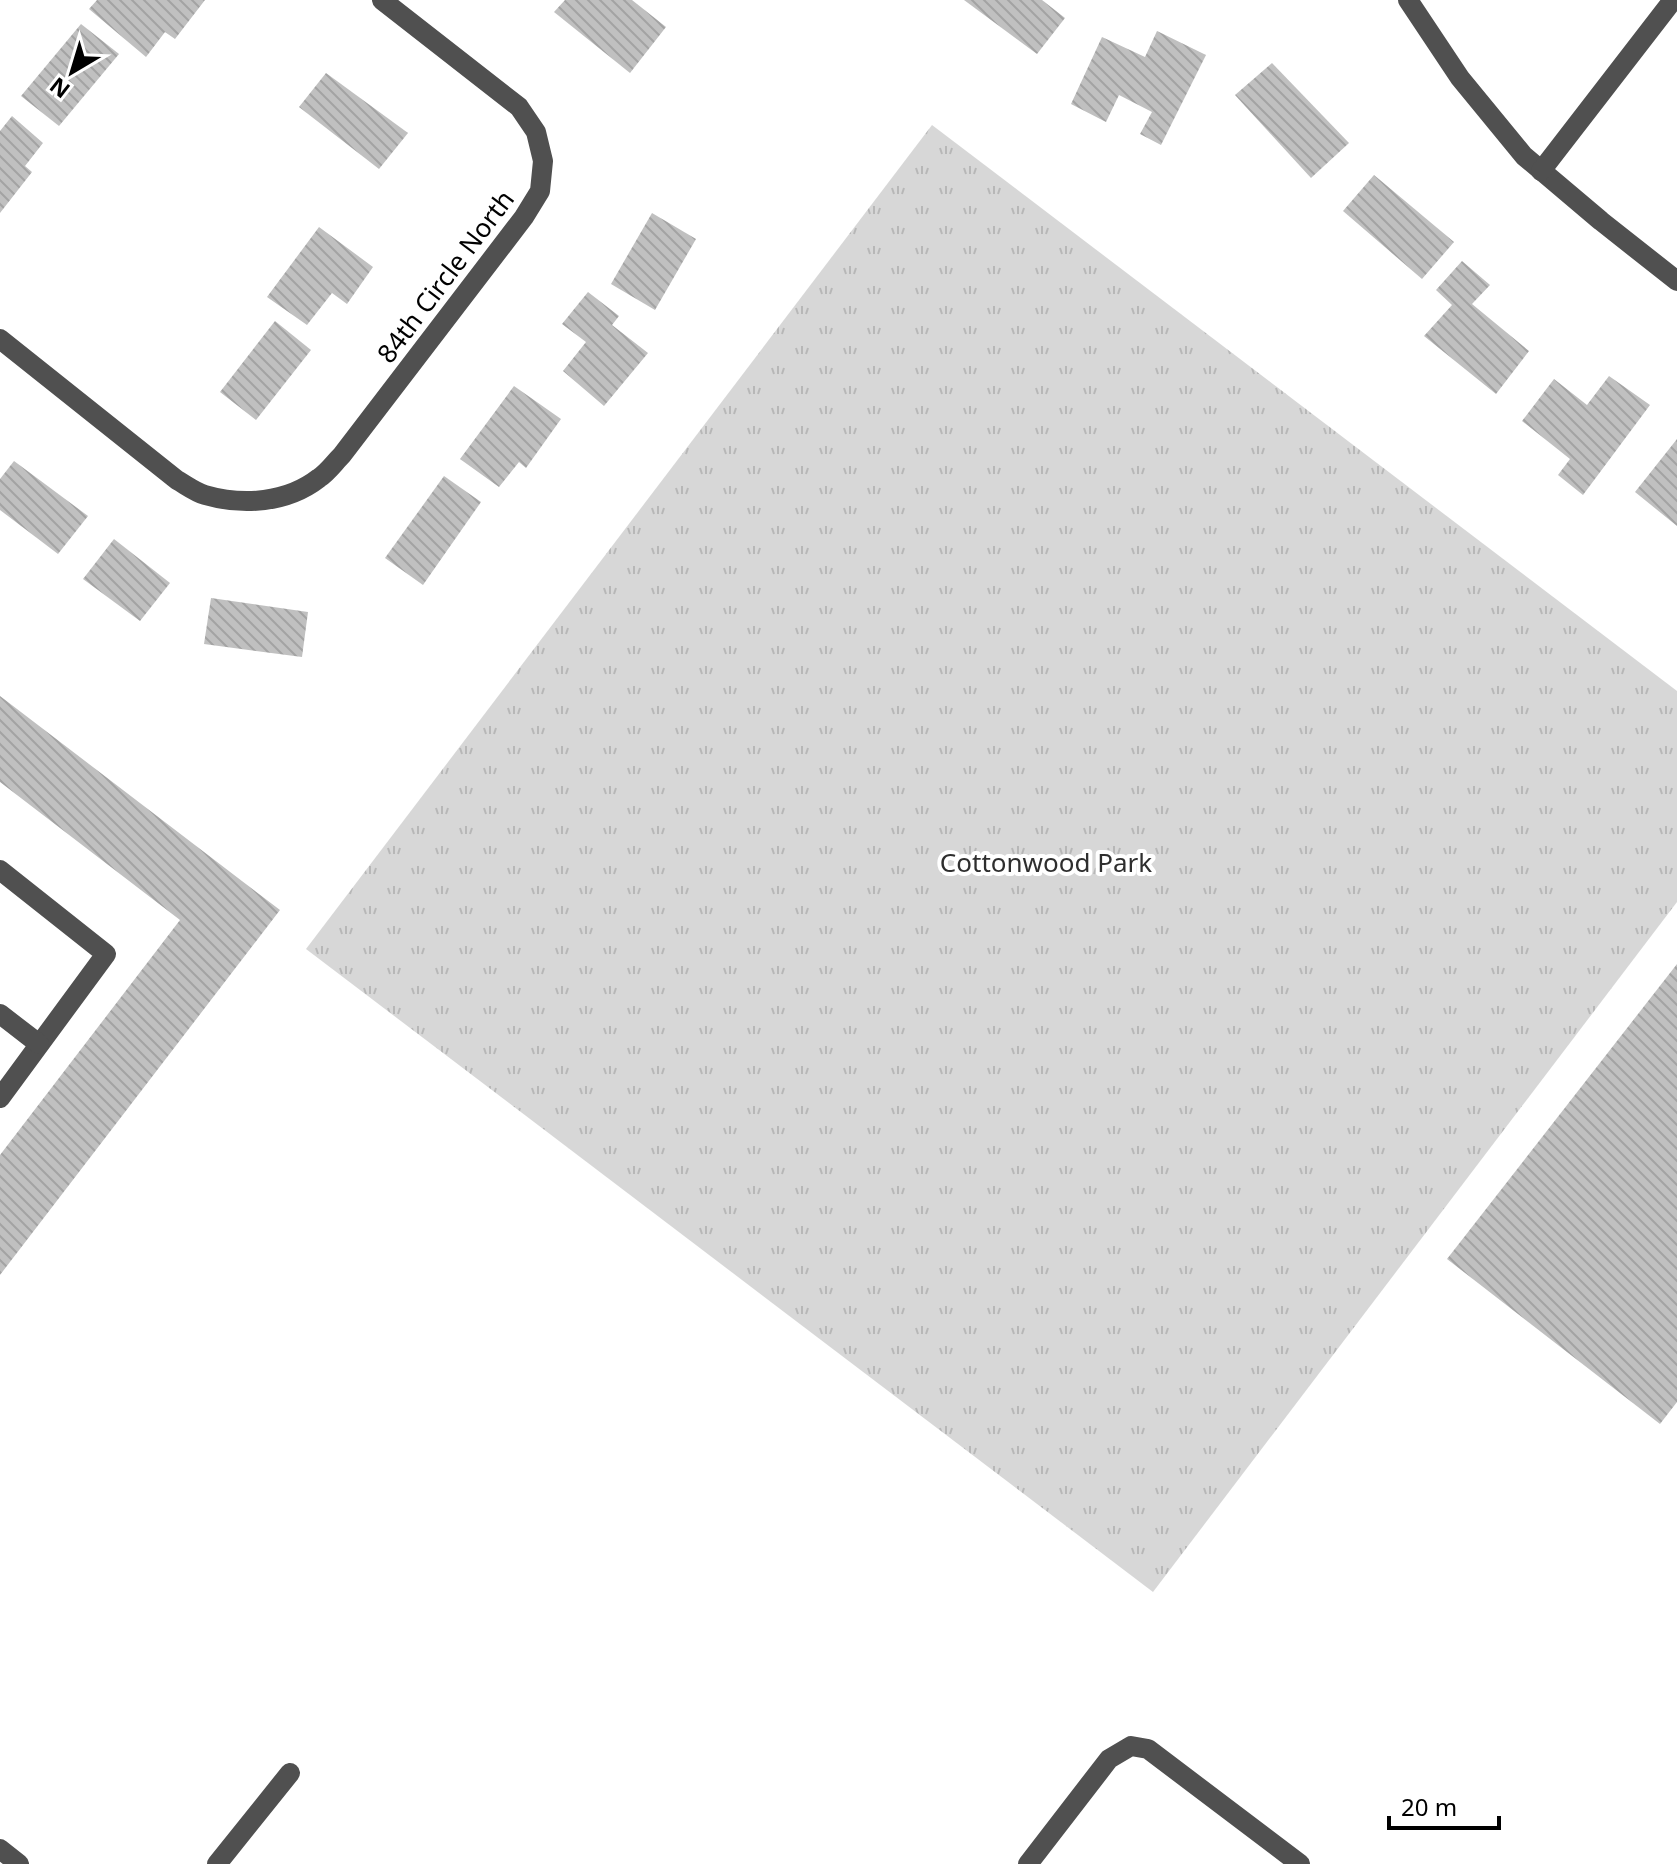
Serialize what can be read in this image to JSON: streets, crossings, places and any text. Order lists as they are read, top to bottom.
{
  "streets": {
    "street": ["84th Circle North"]
  },
  "parks": ["Cottonwood Park"],
  "scale_bar": "20 m",
  "north": "bottom left"
}
